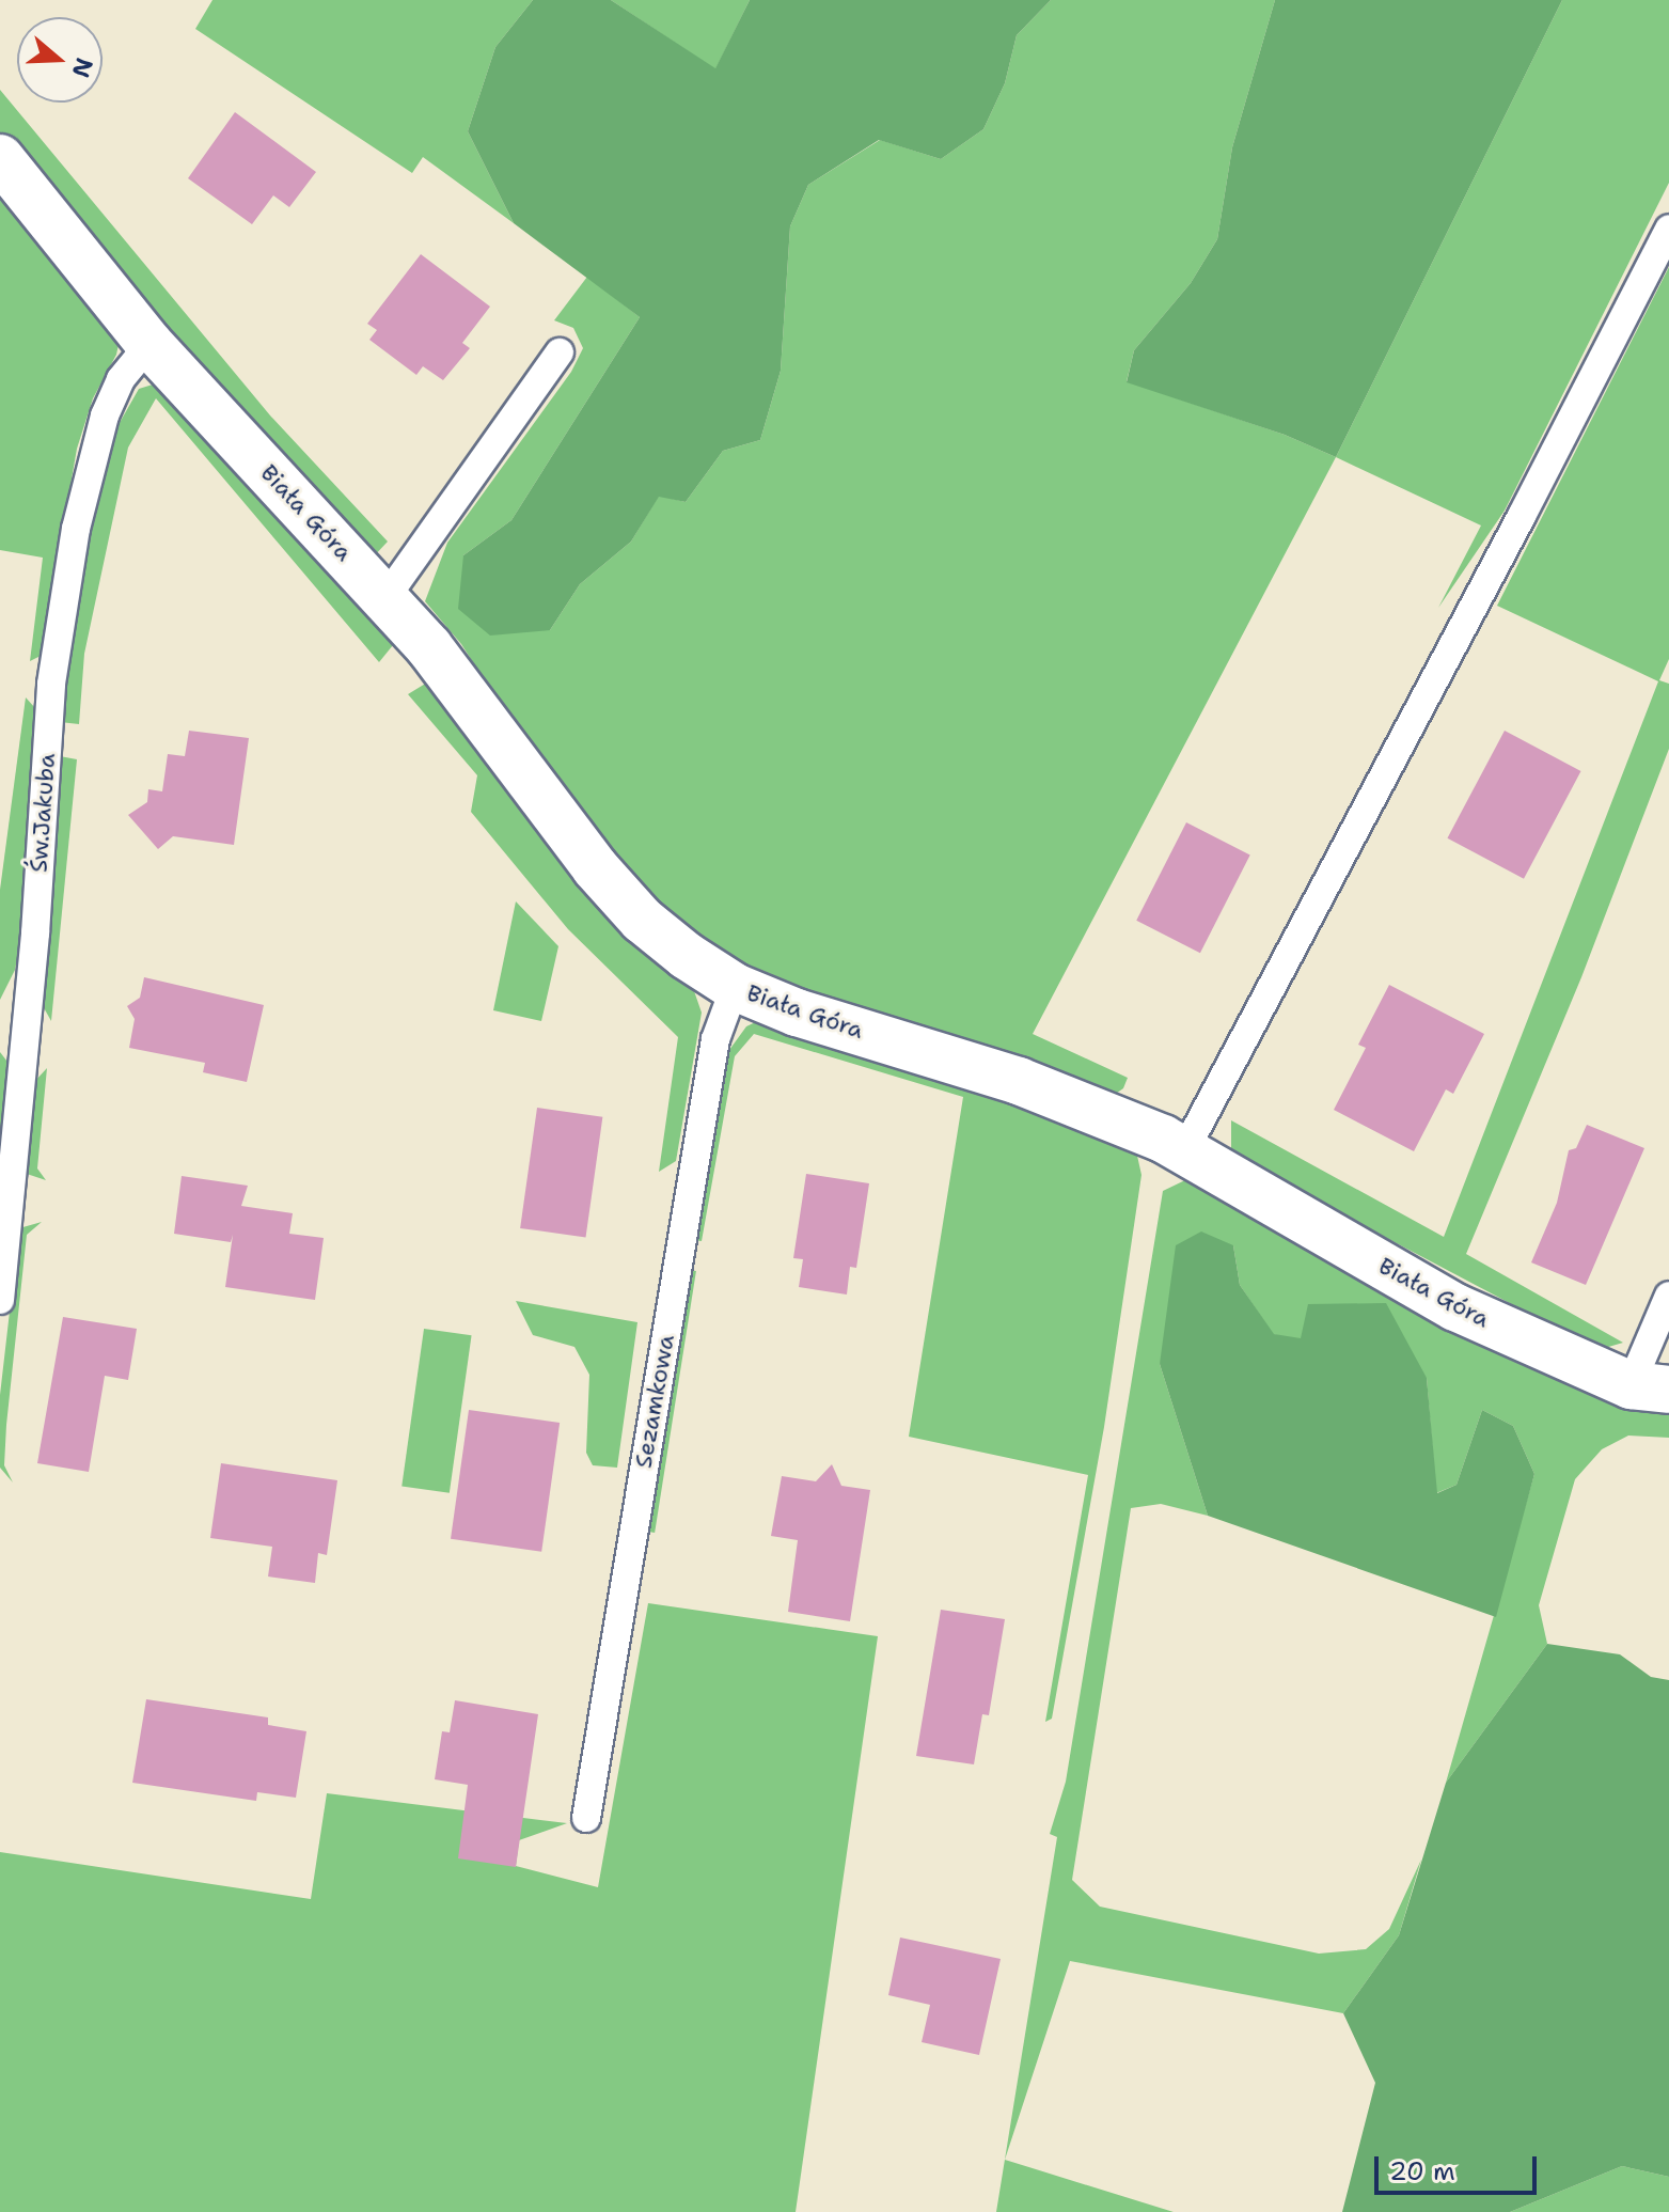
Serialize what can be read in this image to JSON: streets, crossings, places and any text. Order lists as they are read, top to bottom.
{
  "streets": {
    "street": ["Biała Góra"],
    "lane": ["Św.Jakuba", "Sezamkowa"]
  },
  "crossings": [
    ["Biała Góra", "Św.Jakuba"],
    ["Biała Góra", "Sezamkowa"]
  ],
  "scale_bar": "20 m",
  "north": "right"
}
